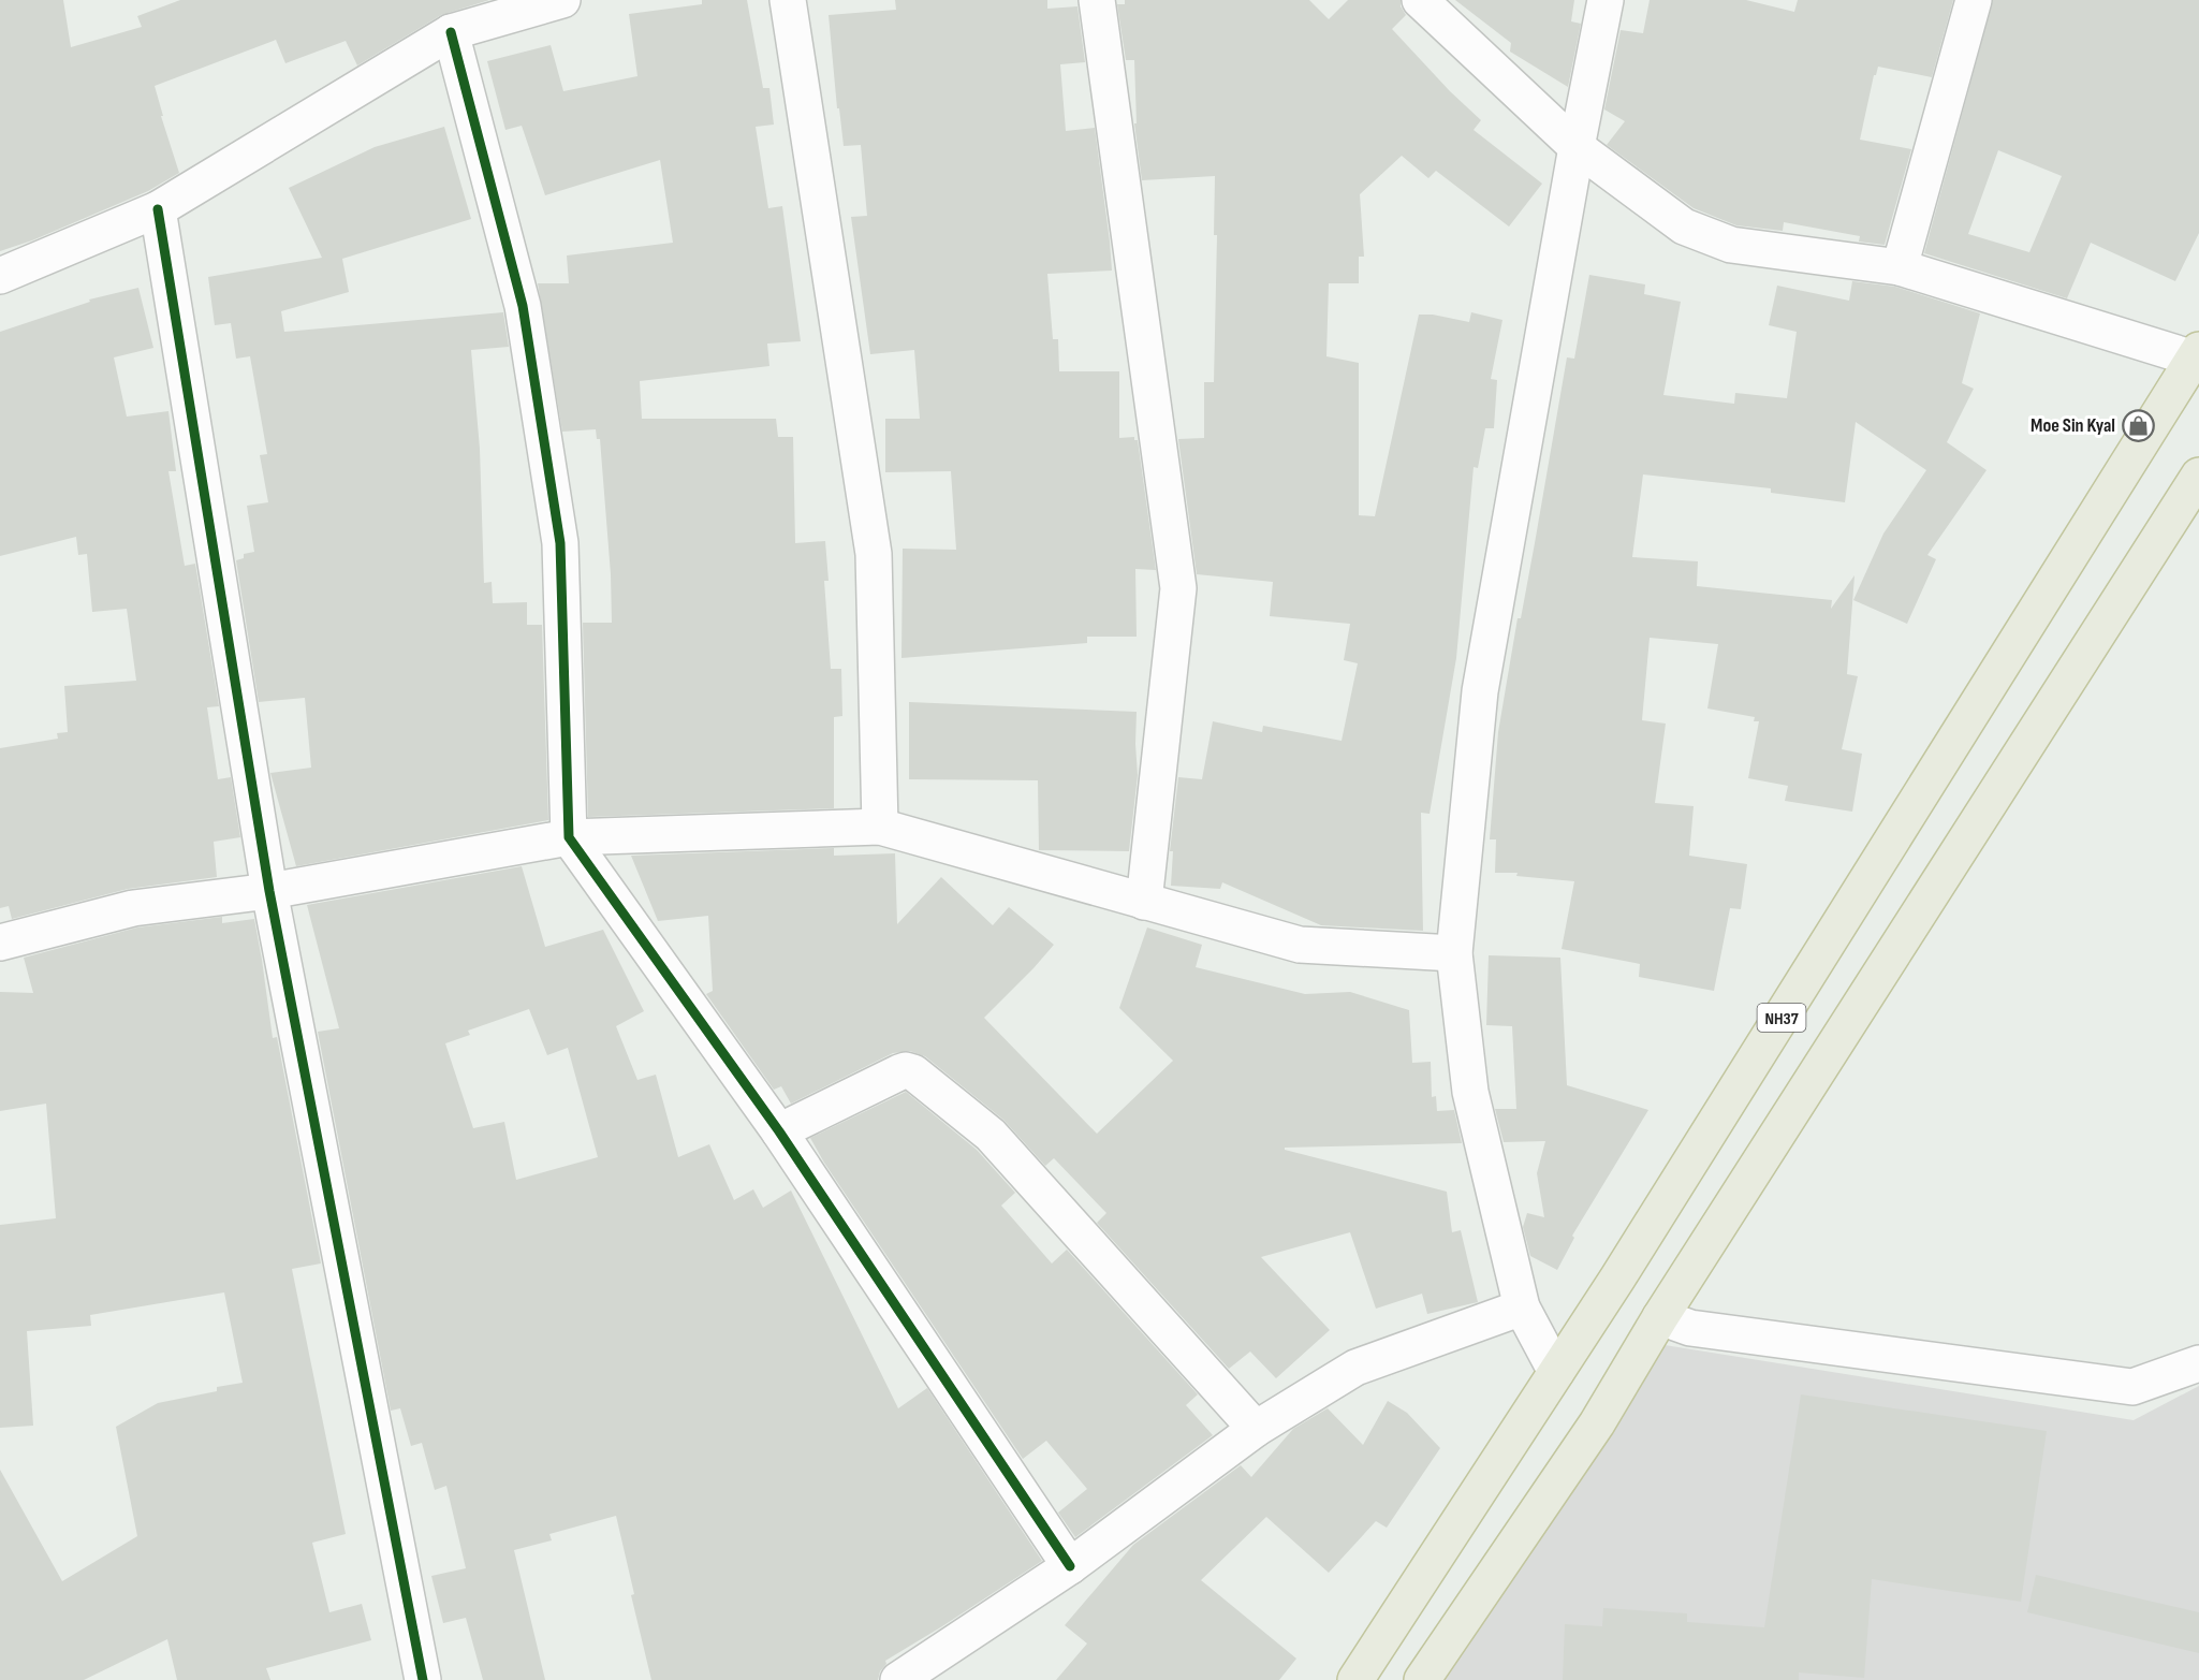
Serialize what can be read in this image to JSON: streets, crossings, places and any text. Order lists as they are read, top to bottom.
{
  "streets": {
    "highway": ["NH37"]
  },
  "places": {
    "shop": ["Moe Sin Kyal"]
  }
}
